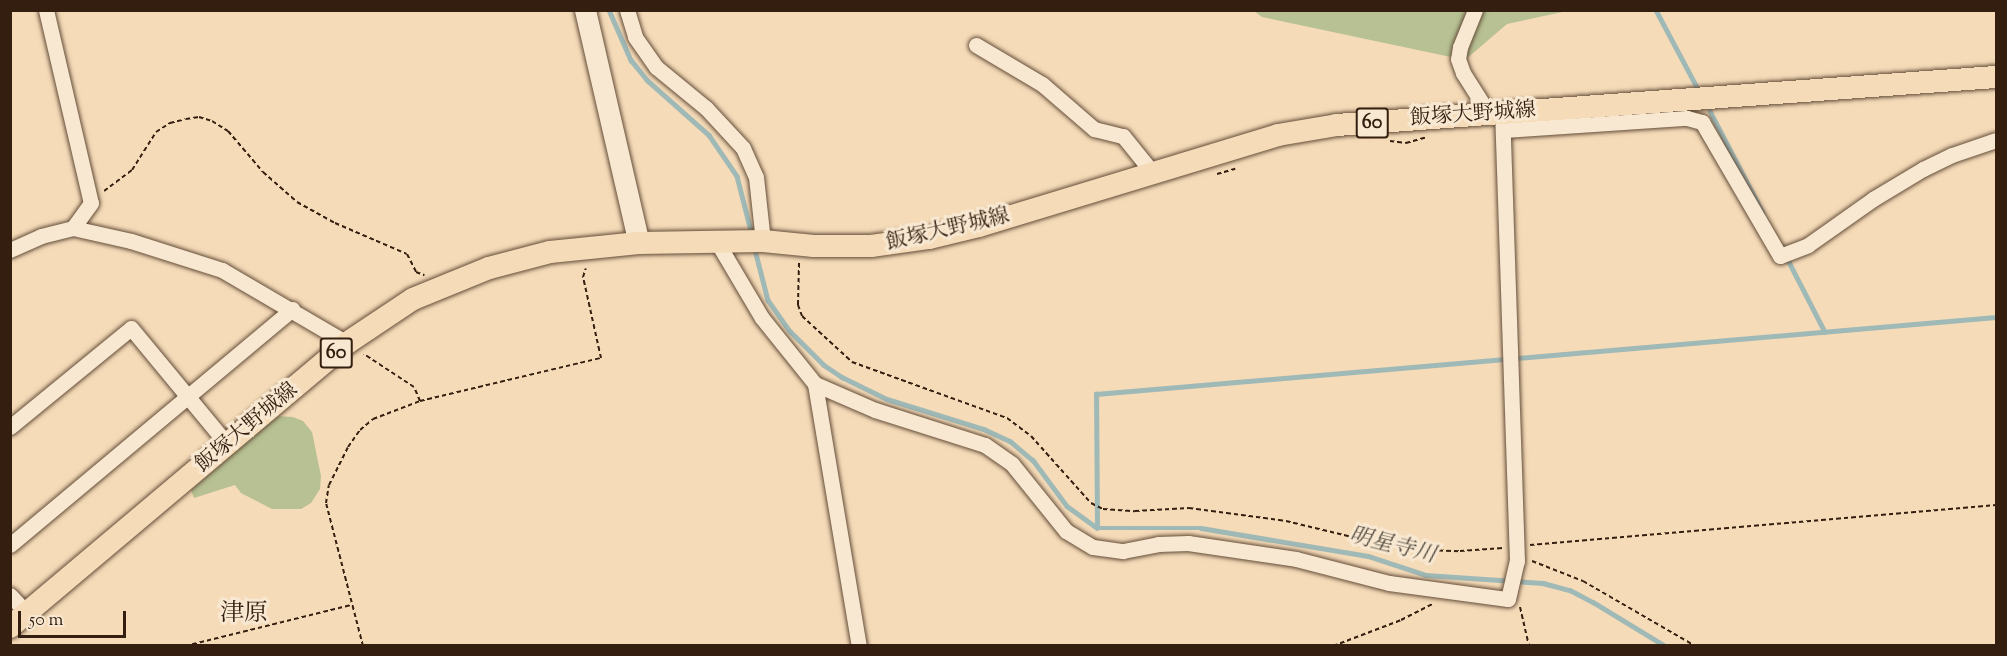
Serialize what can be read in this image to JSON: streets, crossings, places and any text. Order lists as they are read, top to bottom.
{
  "streets": {
    "main road": ["飯塚大野城線", "60"]
  },
  "districts": ["津原"],
  "water": ["明星寺川"],
  "scale_bar": "50 m"
}
